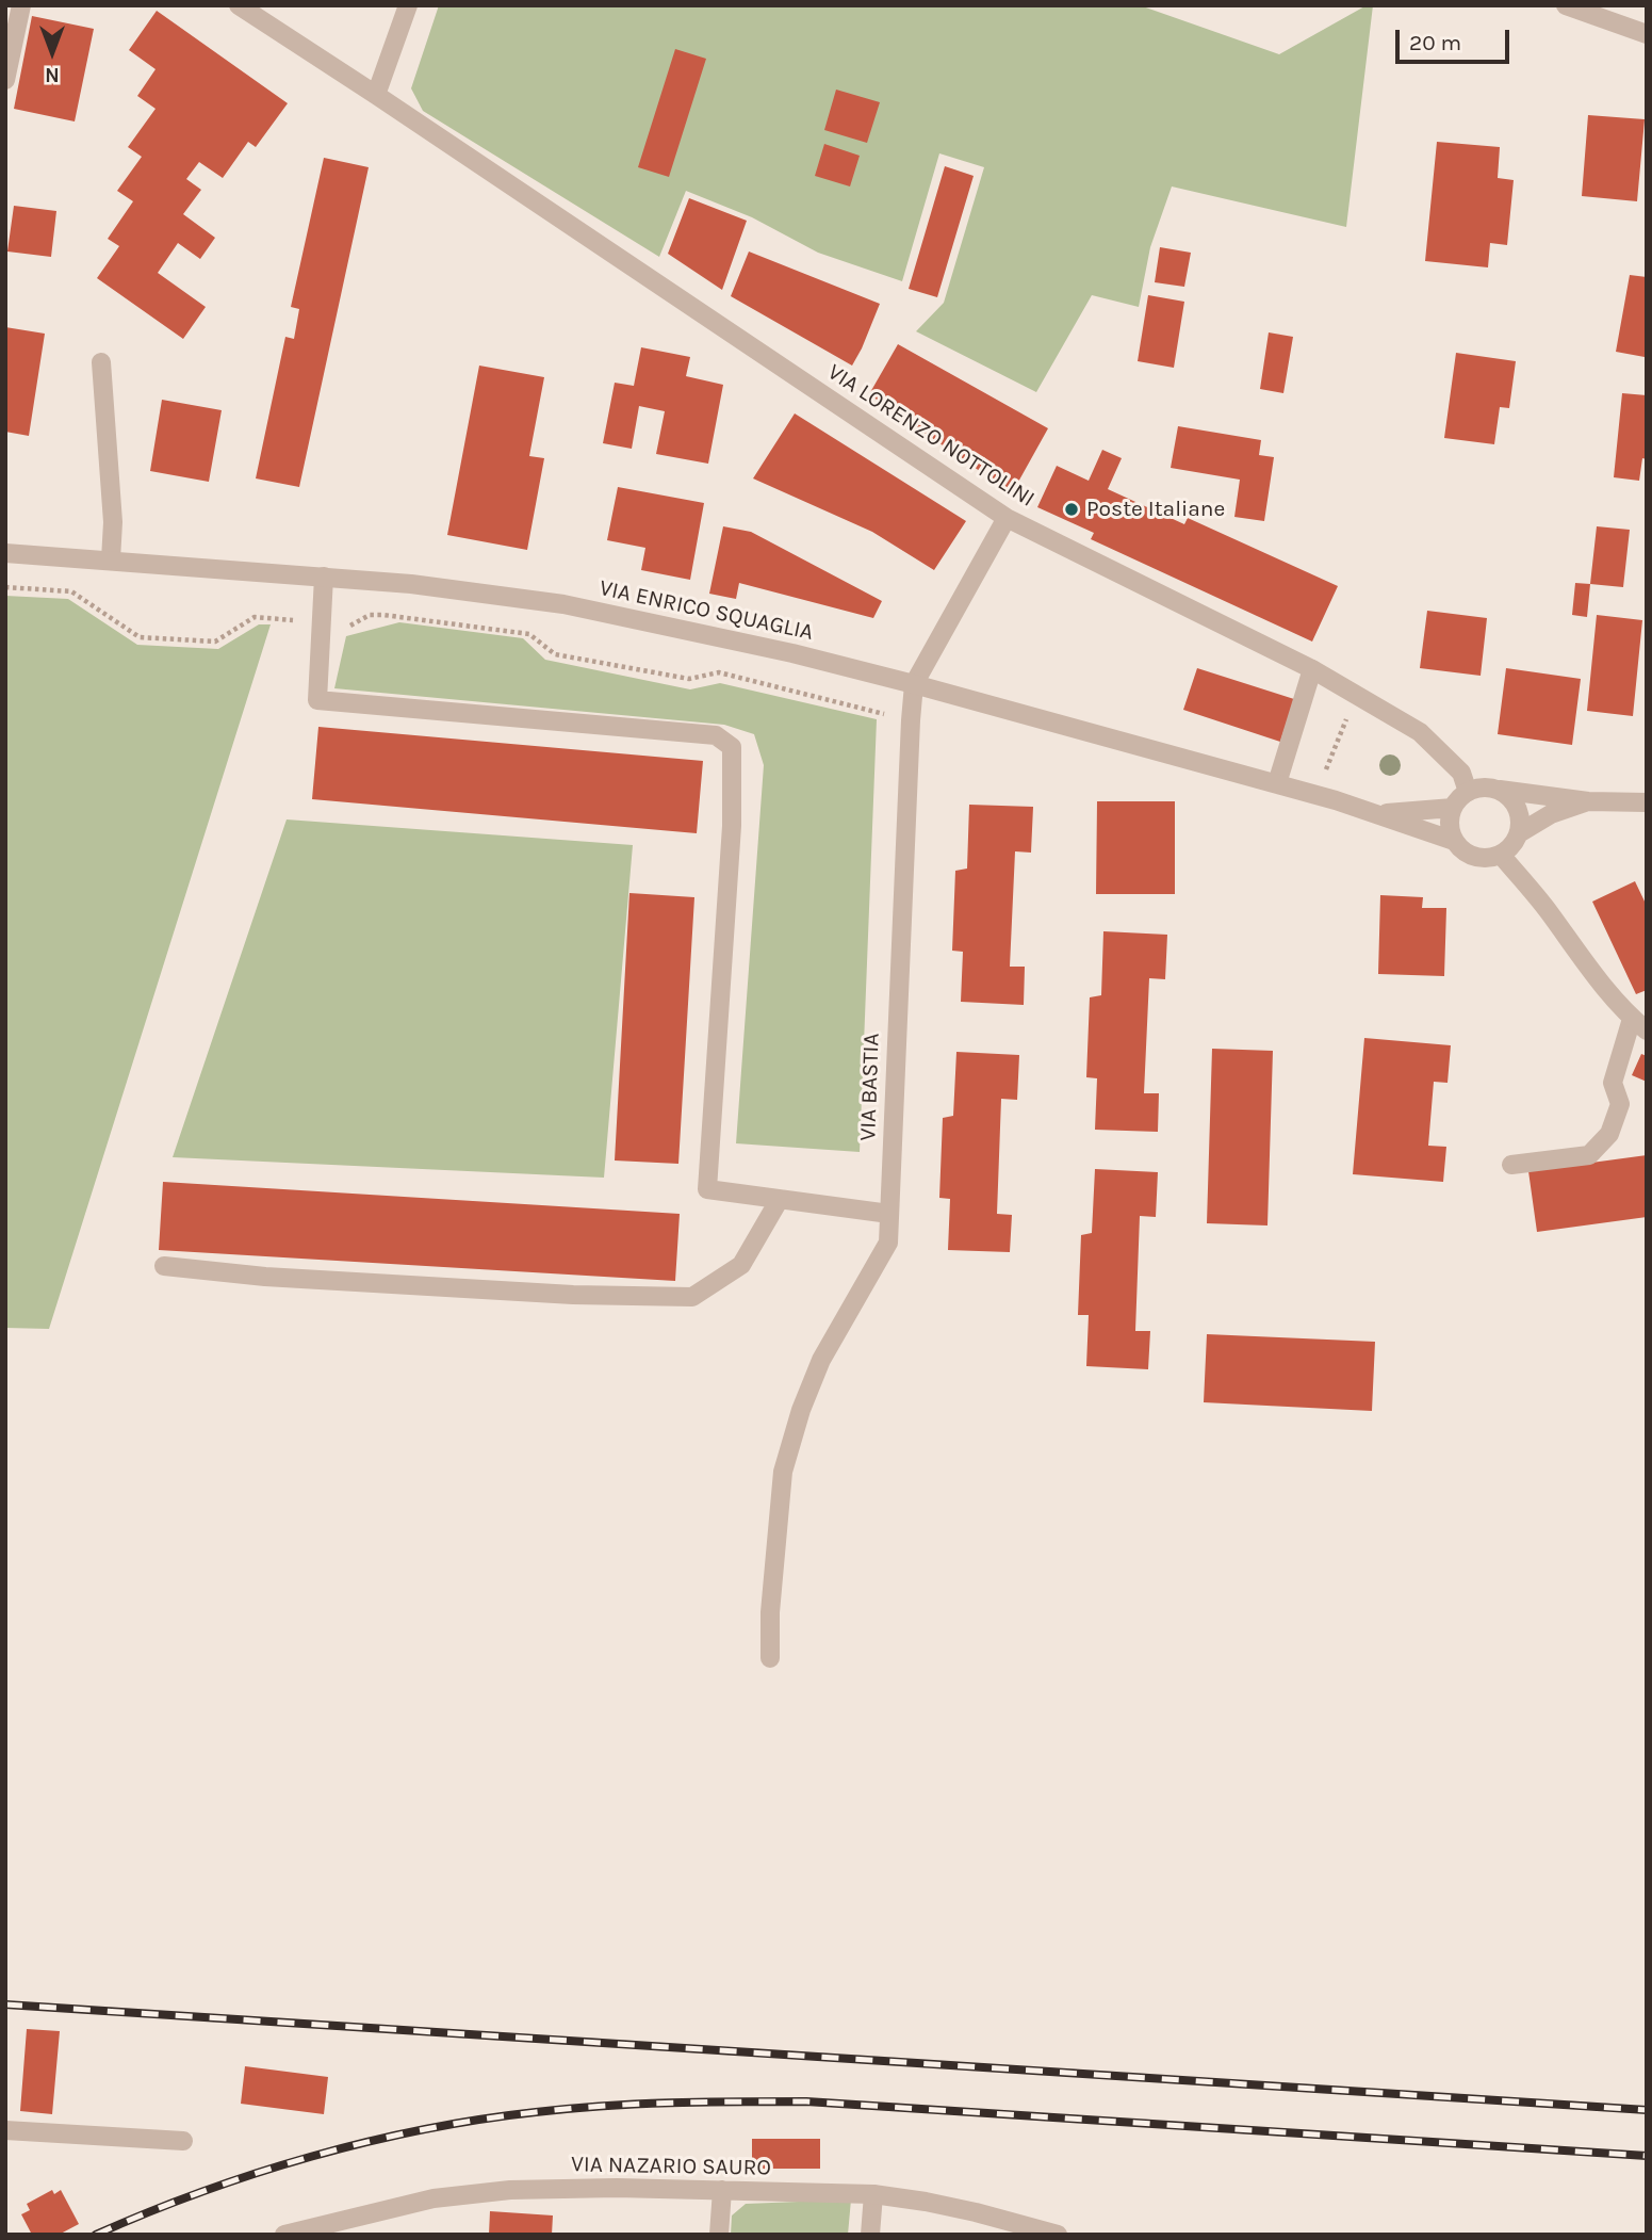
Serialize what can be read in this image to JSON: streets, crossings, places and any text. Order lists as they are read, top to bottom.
{
  "streets": {
    "street": [
      "VIA LORENZO NOTTOLINI",
      "VIA ENRICO SQUAGLIA",
      "VIA BASTIA",
      "VIA NAZARIO SAURO"
    ]
  },
  "crossings": [
    ["VIA LORENZO NOTTOLINI", "VIA ENRICO SQUAGLIA"],
    ["VIA LORENZO NOTTOLINI", "VIA BASTIA"],
    ["VIA ENRICO SQUAGLIA", "VIA BASTIA"]
  ],
  "places": ["Poste Italiane"],
  "scale_bar": "20 m",
  "north": "bottom"
}
